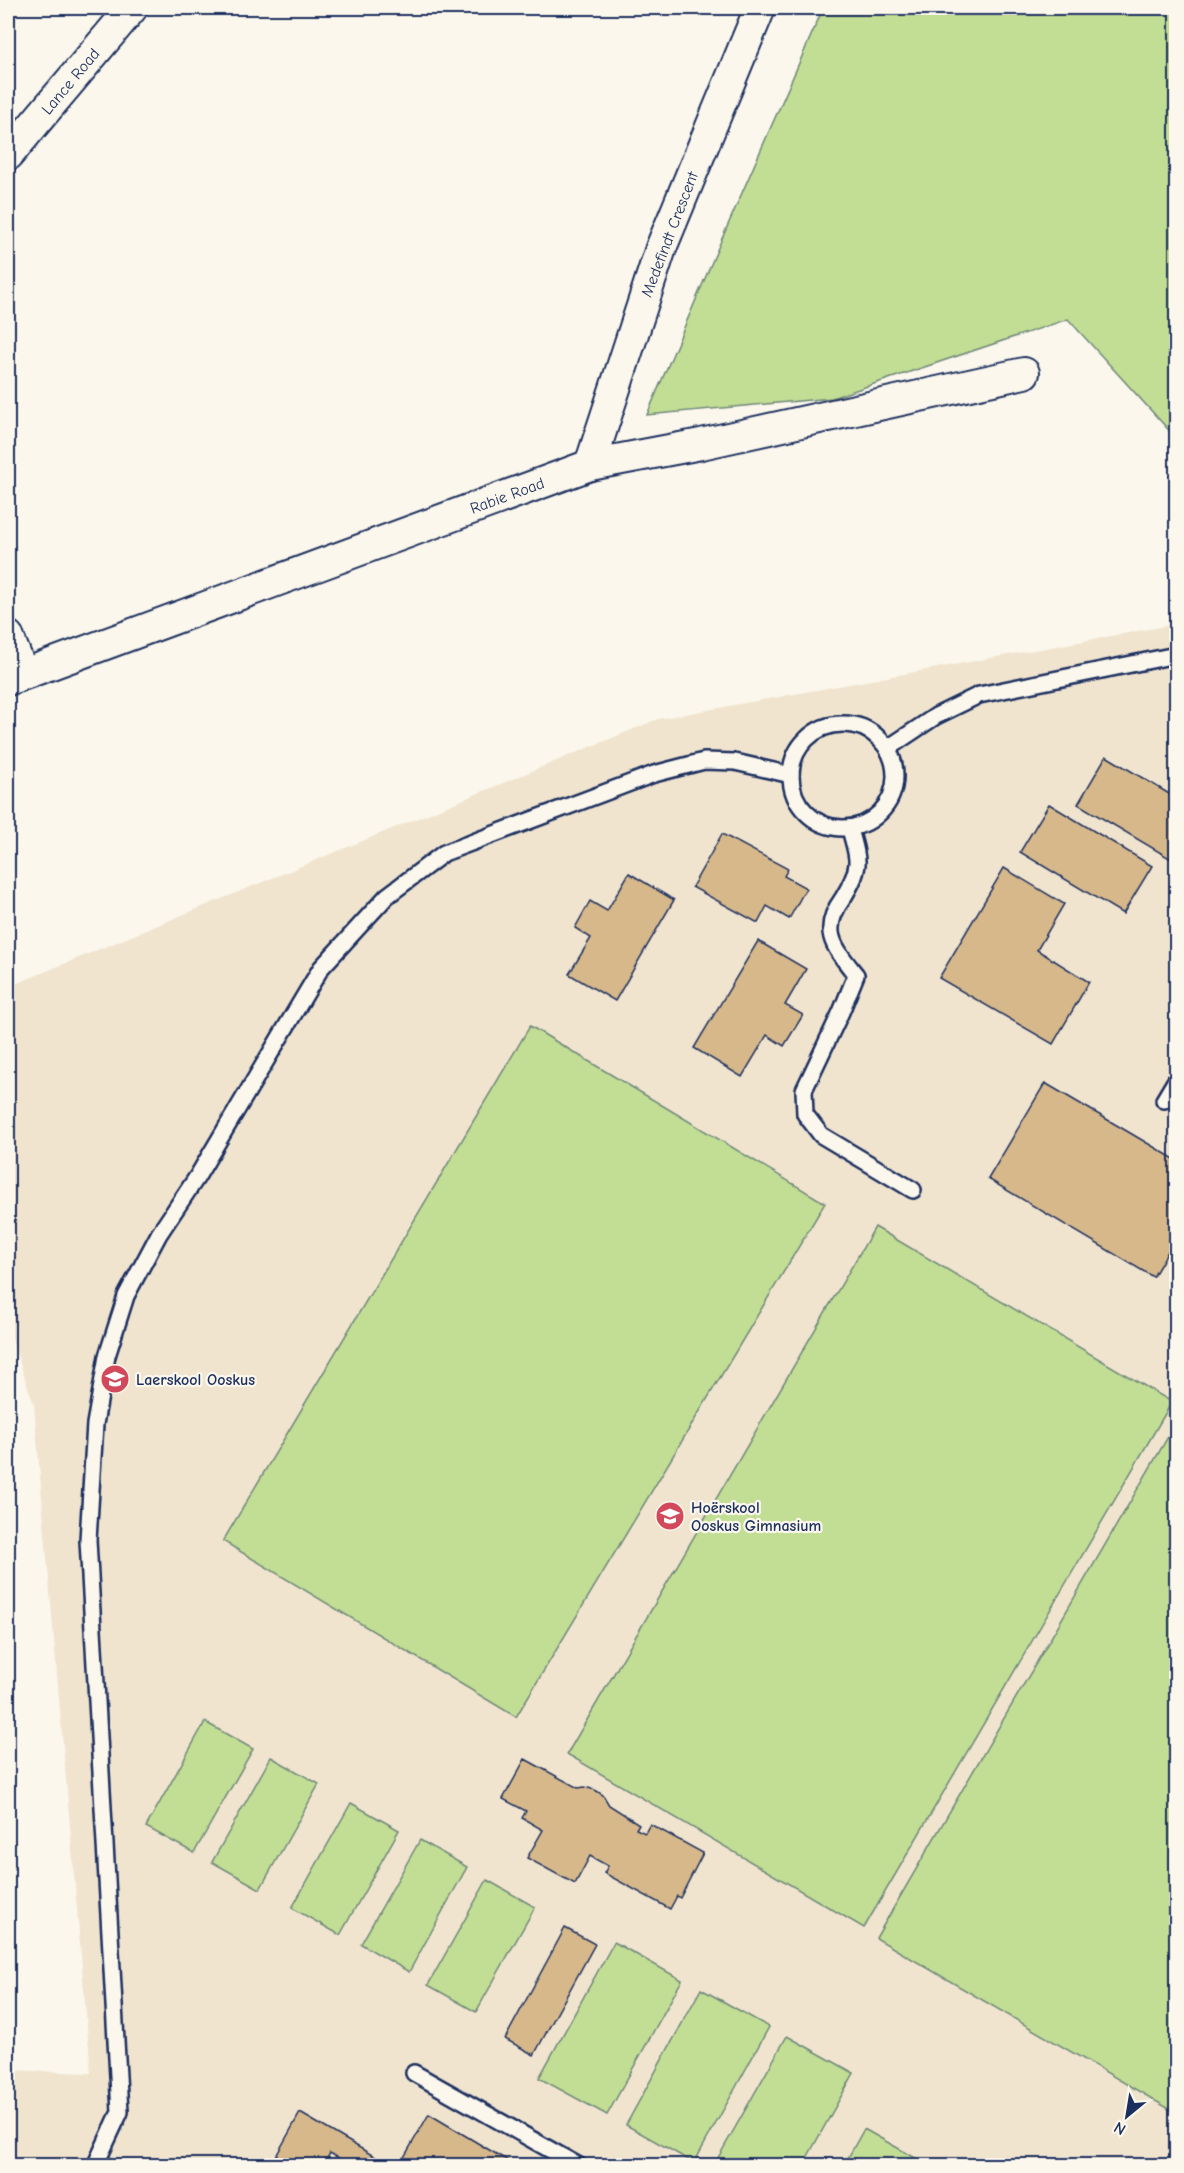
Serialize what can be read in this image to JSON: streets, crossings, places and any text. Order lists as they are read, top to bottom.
{
  "streets": {
    "street": ["Lance Road", "Medefindt Crescent", "Rabie Road"]
  },
  "crossings": [
    ["Medefindt Crescent", "Rabie Road"]
  ],
  "places": {
    "school or university": ["Laerskool Ooskus", "Hoërskool Ooskus Gimnasium"]
  },
  "north": "bottom left"
}
